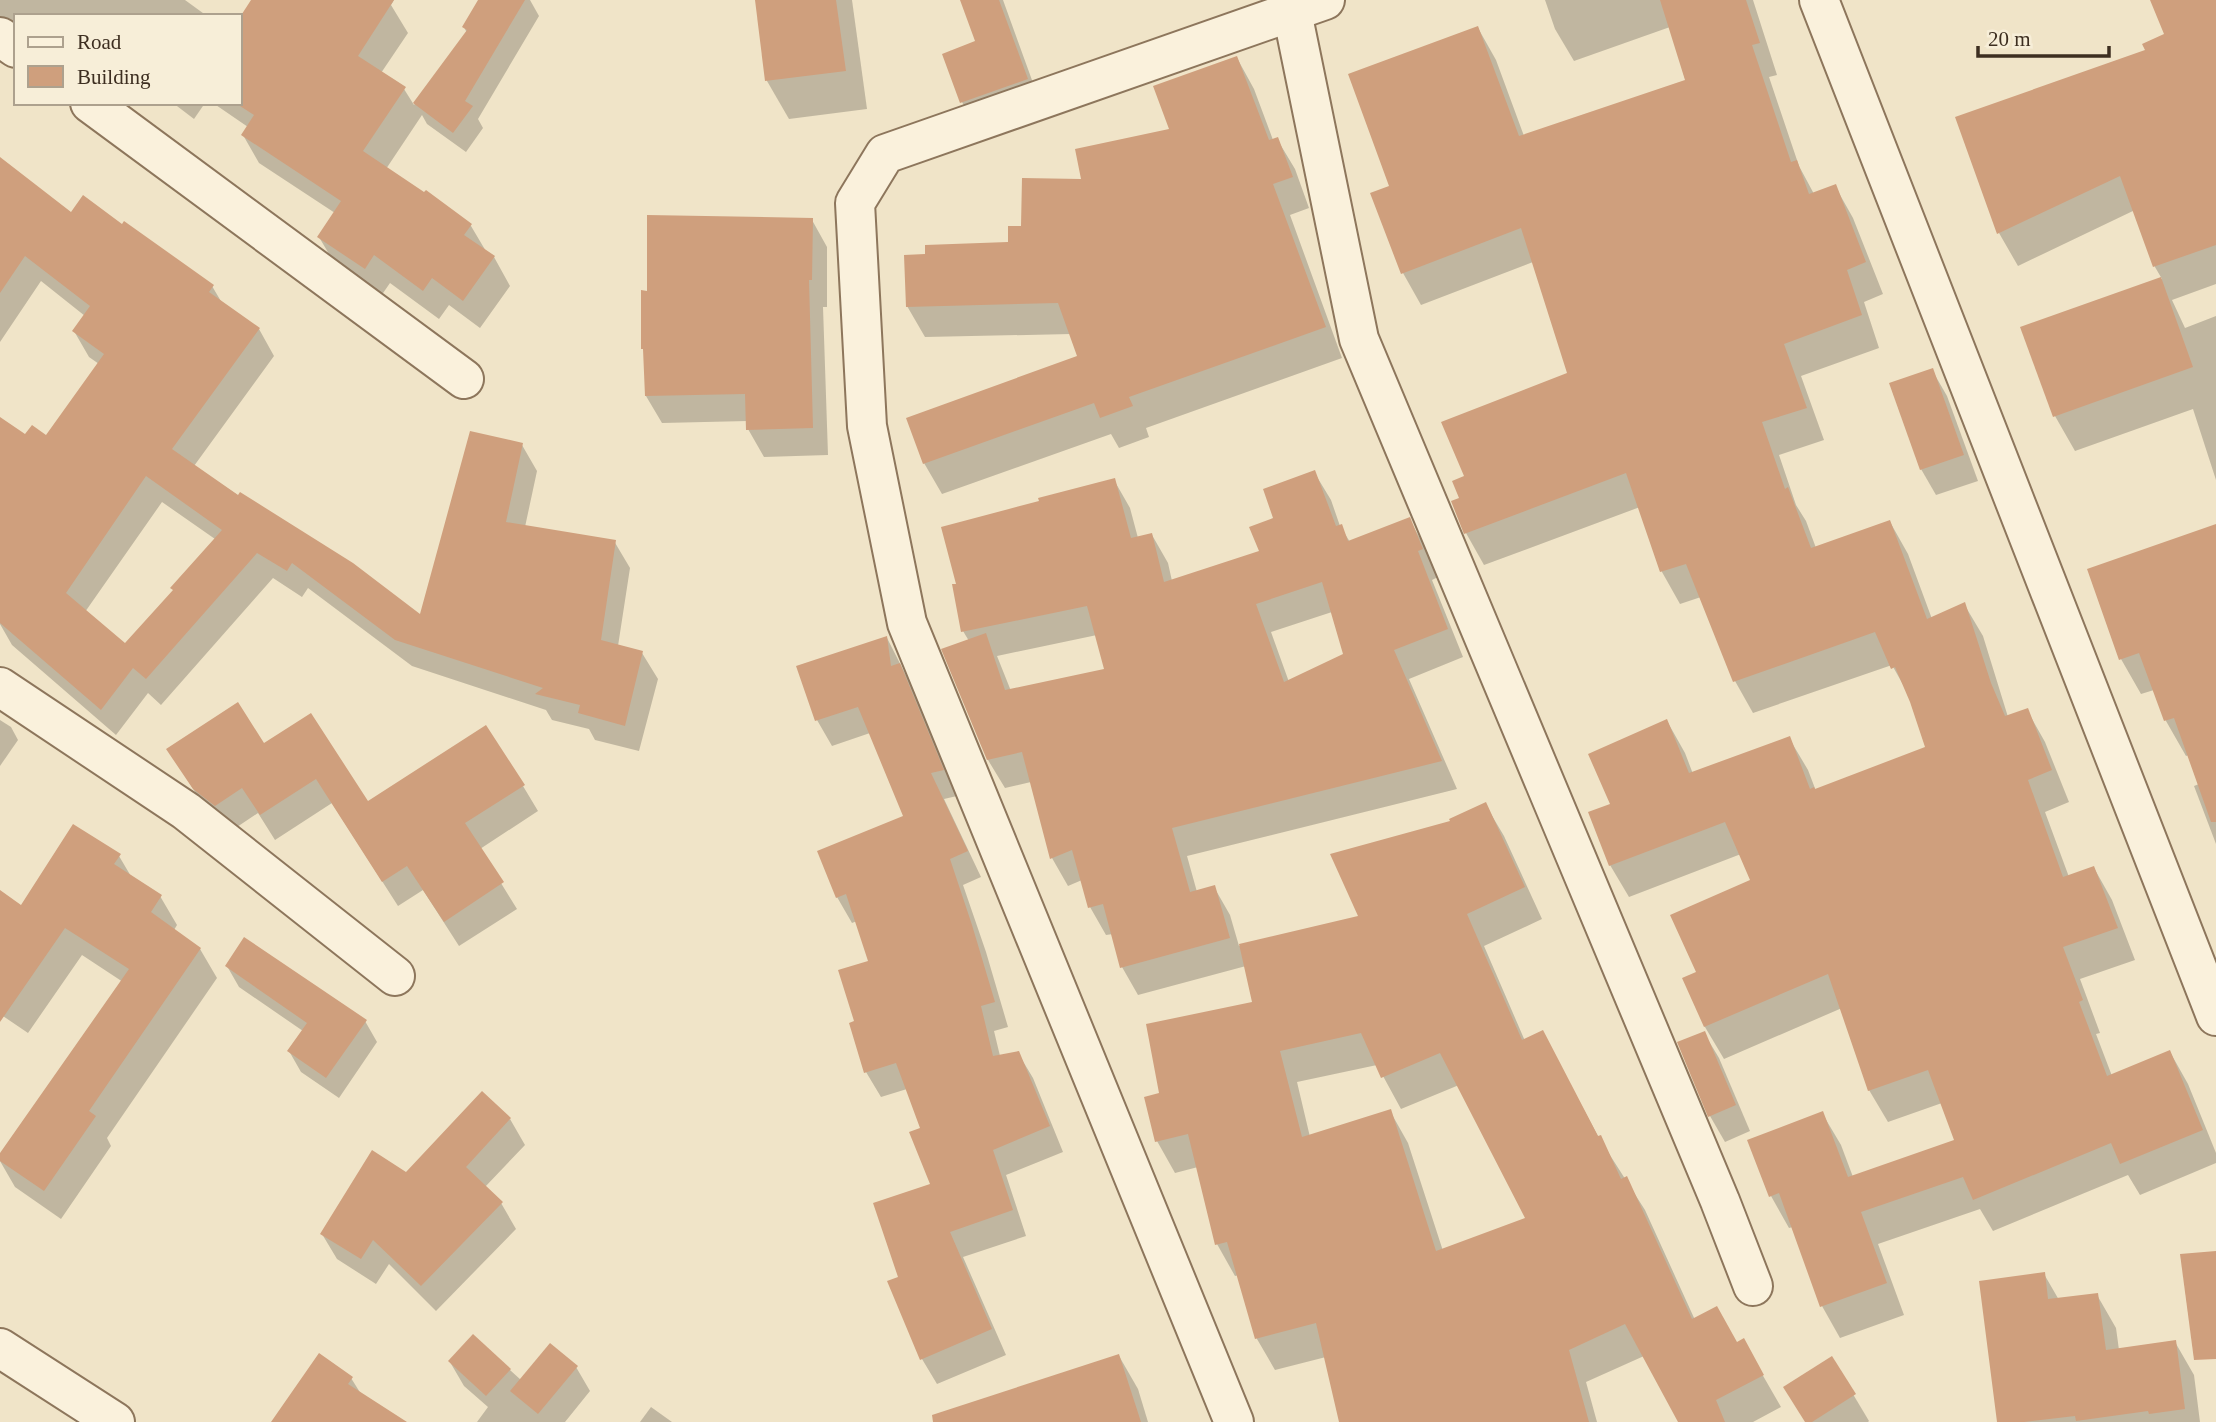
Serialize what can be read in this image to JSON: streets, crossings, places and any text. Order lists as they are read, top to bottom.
{
  "legend": ["Road", "Building"],
  "scale_bar": "20 m"
}
